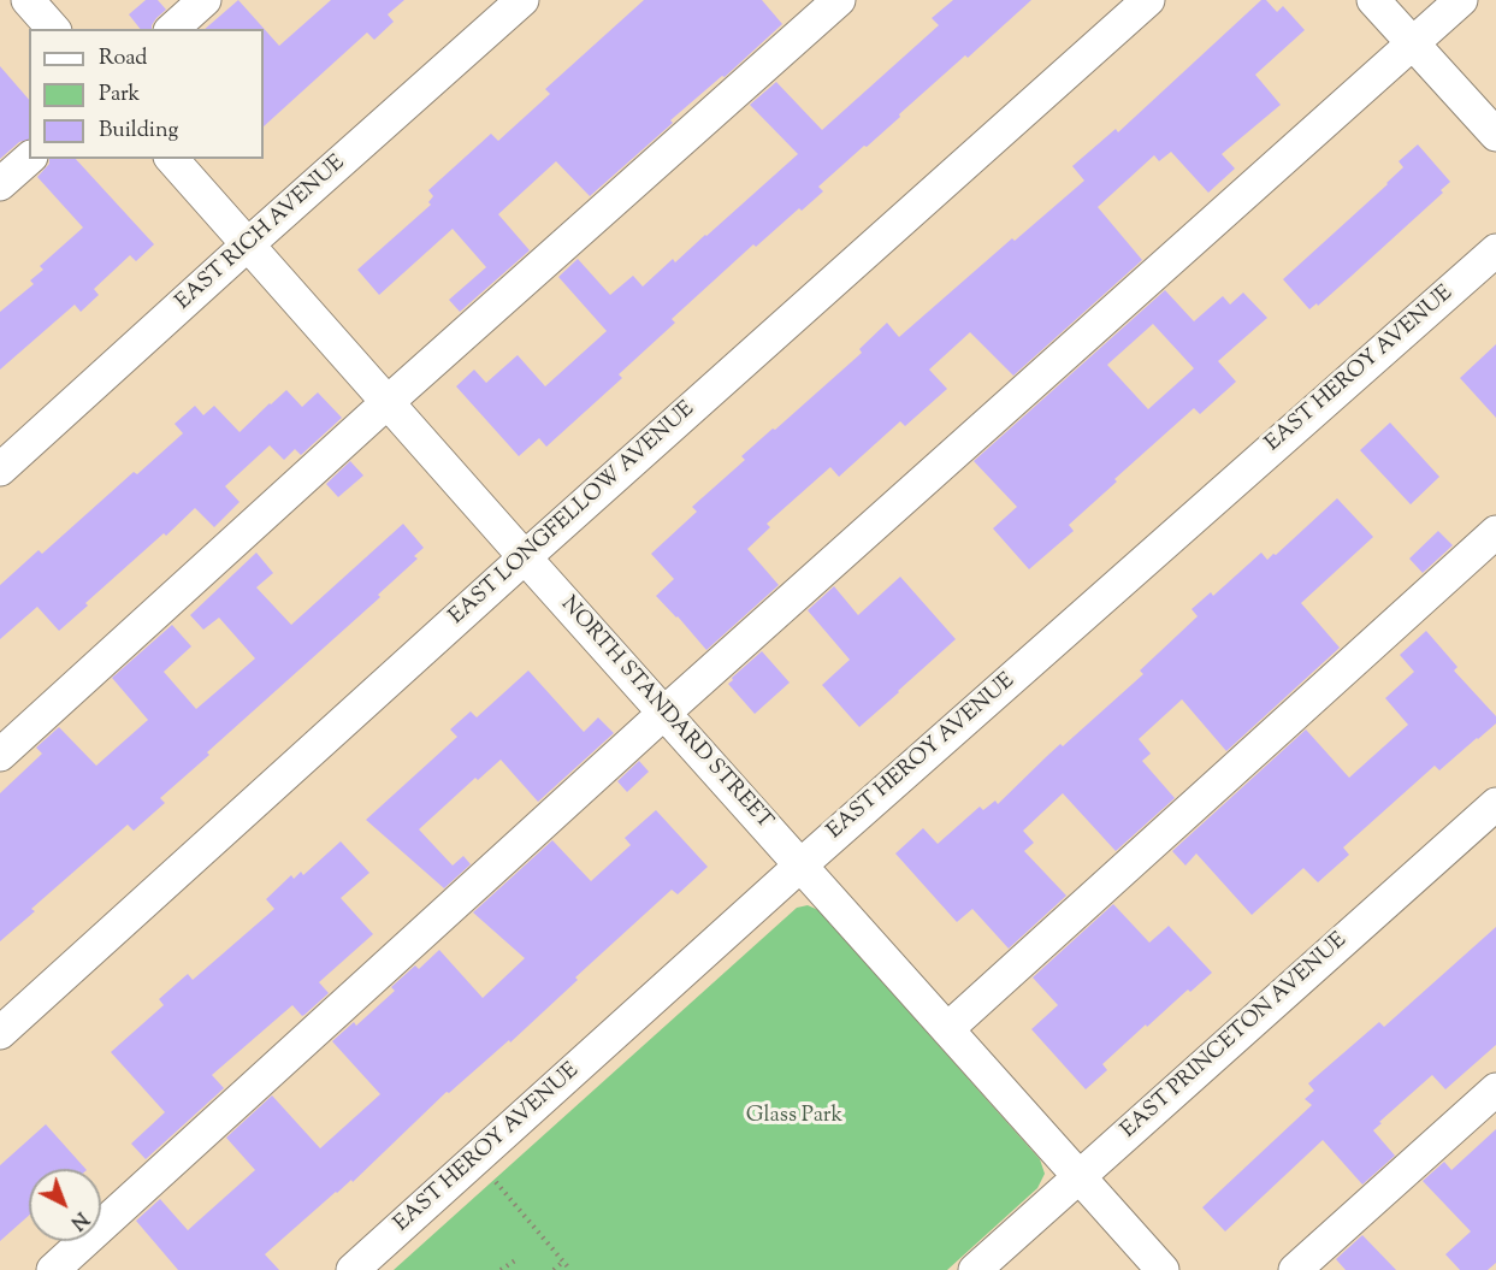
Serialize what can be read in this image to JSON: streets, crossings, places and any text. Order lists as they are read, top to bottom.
{
  "streets": {
    "street": [
      "EAST RICH AVENUE",
      "EAST HEROY AVENUE",
      "EAST LONGFELLOW AVENUE",
      "NORTH STANDARD STREET",
      "EAST PRINCETON AVENUE"
    ]
  },
  "crossings": [
    ["EAST RICH AVENUE", "NORTH STANDARD STREET"],
    ["EAST HEROY AVENUE", "NORTH STANDARD STREET"],
    ["EAST LONGFELLOW AVENUE", "NORTH STANDARD STREET"],
    ["NORTH STANDARD STREET", "EAST PRINCETON AVENUE"]
  ],
  "parks": ["Glass Park"],
  "legend": ["Road", "Park", "Building"],
  "north": "bottom right"
}
